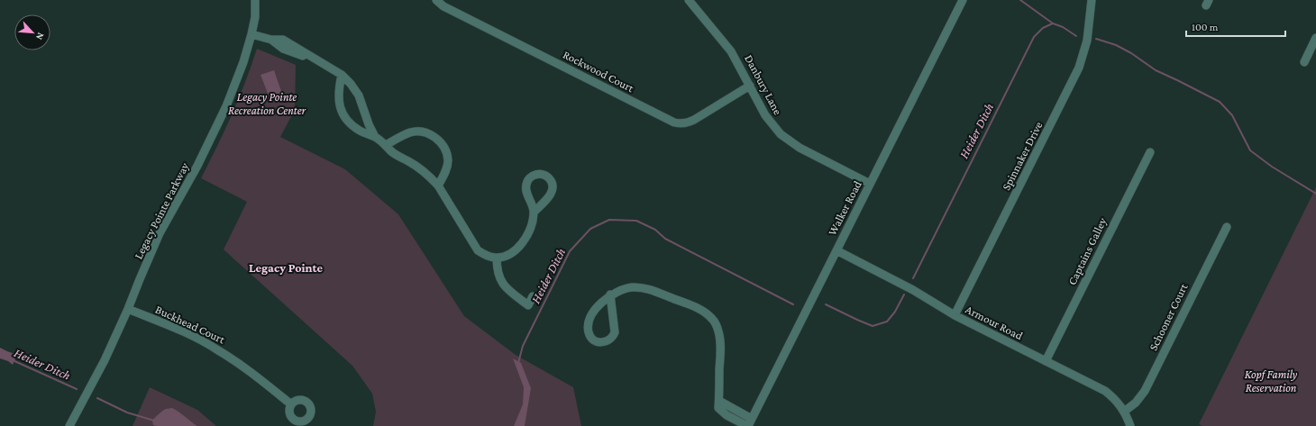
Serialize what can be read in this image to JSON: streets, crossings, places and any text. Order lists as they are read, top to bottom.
{
  "streets": {
    "street": [
      "Rockwood Court",
      "Danbury Lane",
      "Spinnaker Drive",
      "Walker Road",
      "Legacy Pointe Parkway",
      "Captains Galley",
      "Schooner Court",
      "Armour Road",
      "Buckhead Court"
    ]
  },
  "crossings": [
    ["Rockwood Court", "Danbury Lane"],
    ["Danbury Lane", "Walker Road"],
    ["Spinnaker Drive", "Armour Road"],
    ["Walker Road", "Armour Road"],
    ["Legacy Pointe Parkway", "Buckhead Court"],
    ["Captains Galley", "Armour Road"],
    ["Schooner Court", "Armour Road"]
  ],
  "districts": ["Legacy Pointe"],
  "water": ["Heider Ditch"],
  "parks": ["Legacy Pointe Recreation Center", "Kopf Family Reservation"],
  "scale_bar": "100 m",
  "north": "bottom right"
}
